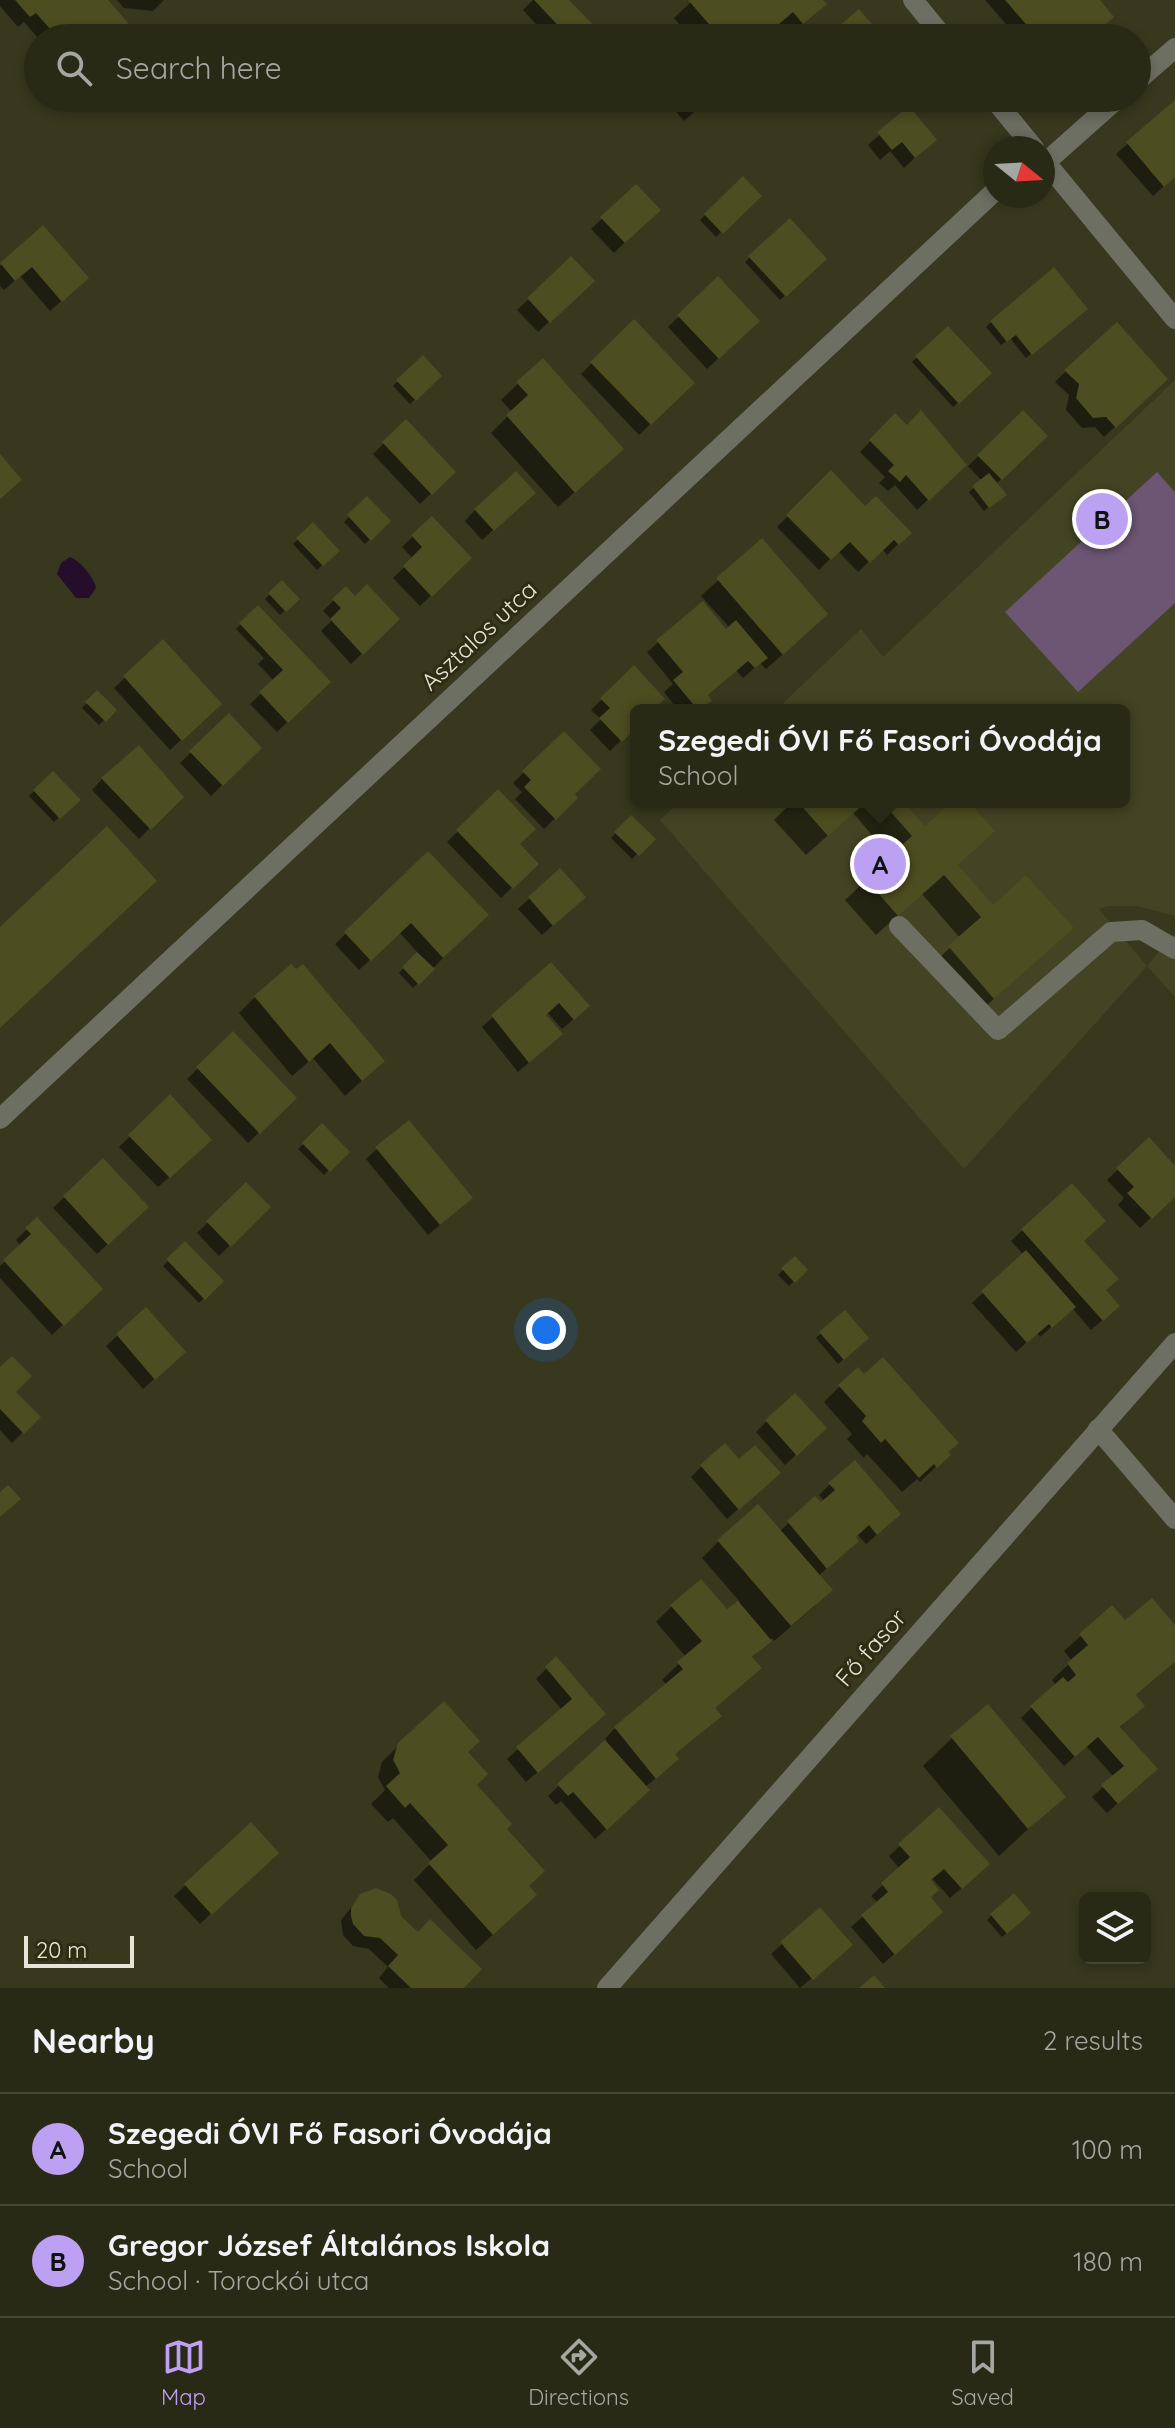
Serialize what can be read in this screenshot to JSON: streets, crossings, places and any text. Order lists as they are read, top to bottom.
{
  "streets": {
    "street": ["Asztalos utca", "Fő fasor"]
  },
  "scale_bar": "20 m",
  "north": "right",
  "page": {
    "search": "Search here",
    "pins": ["B", "A"],
    "popup": ["Szegedi ÓVI Fő Fasori Óvodája", "School"],
    "scale": "20 m",
    "heading": ["Nearby", "2 results"],
    "list": [
      {
        "mark": "A",
        "name": "Szegedi ÓVI Fő Fasori Óvodája",
        "note": "School",
        "value": "100 m"
      },
      {
        "mark": "B",
        "name": "Gregor József Általános Iskola",
        "note": "School · Torockói utca",
        "value": "180 m"
      }
    ],
    "nav": ["Map", "Directions", "Saved"]
  }
}
